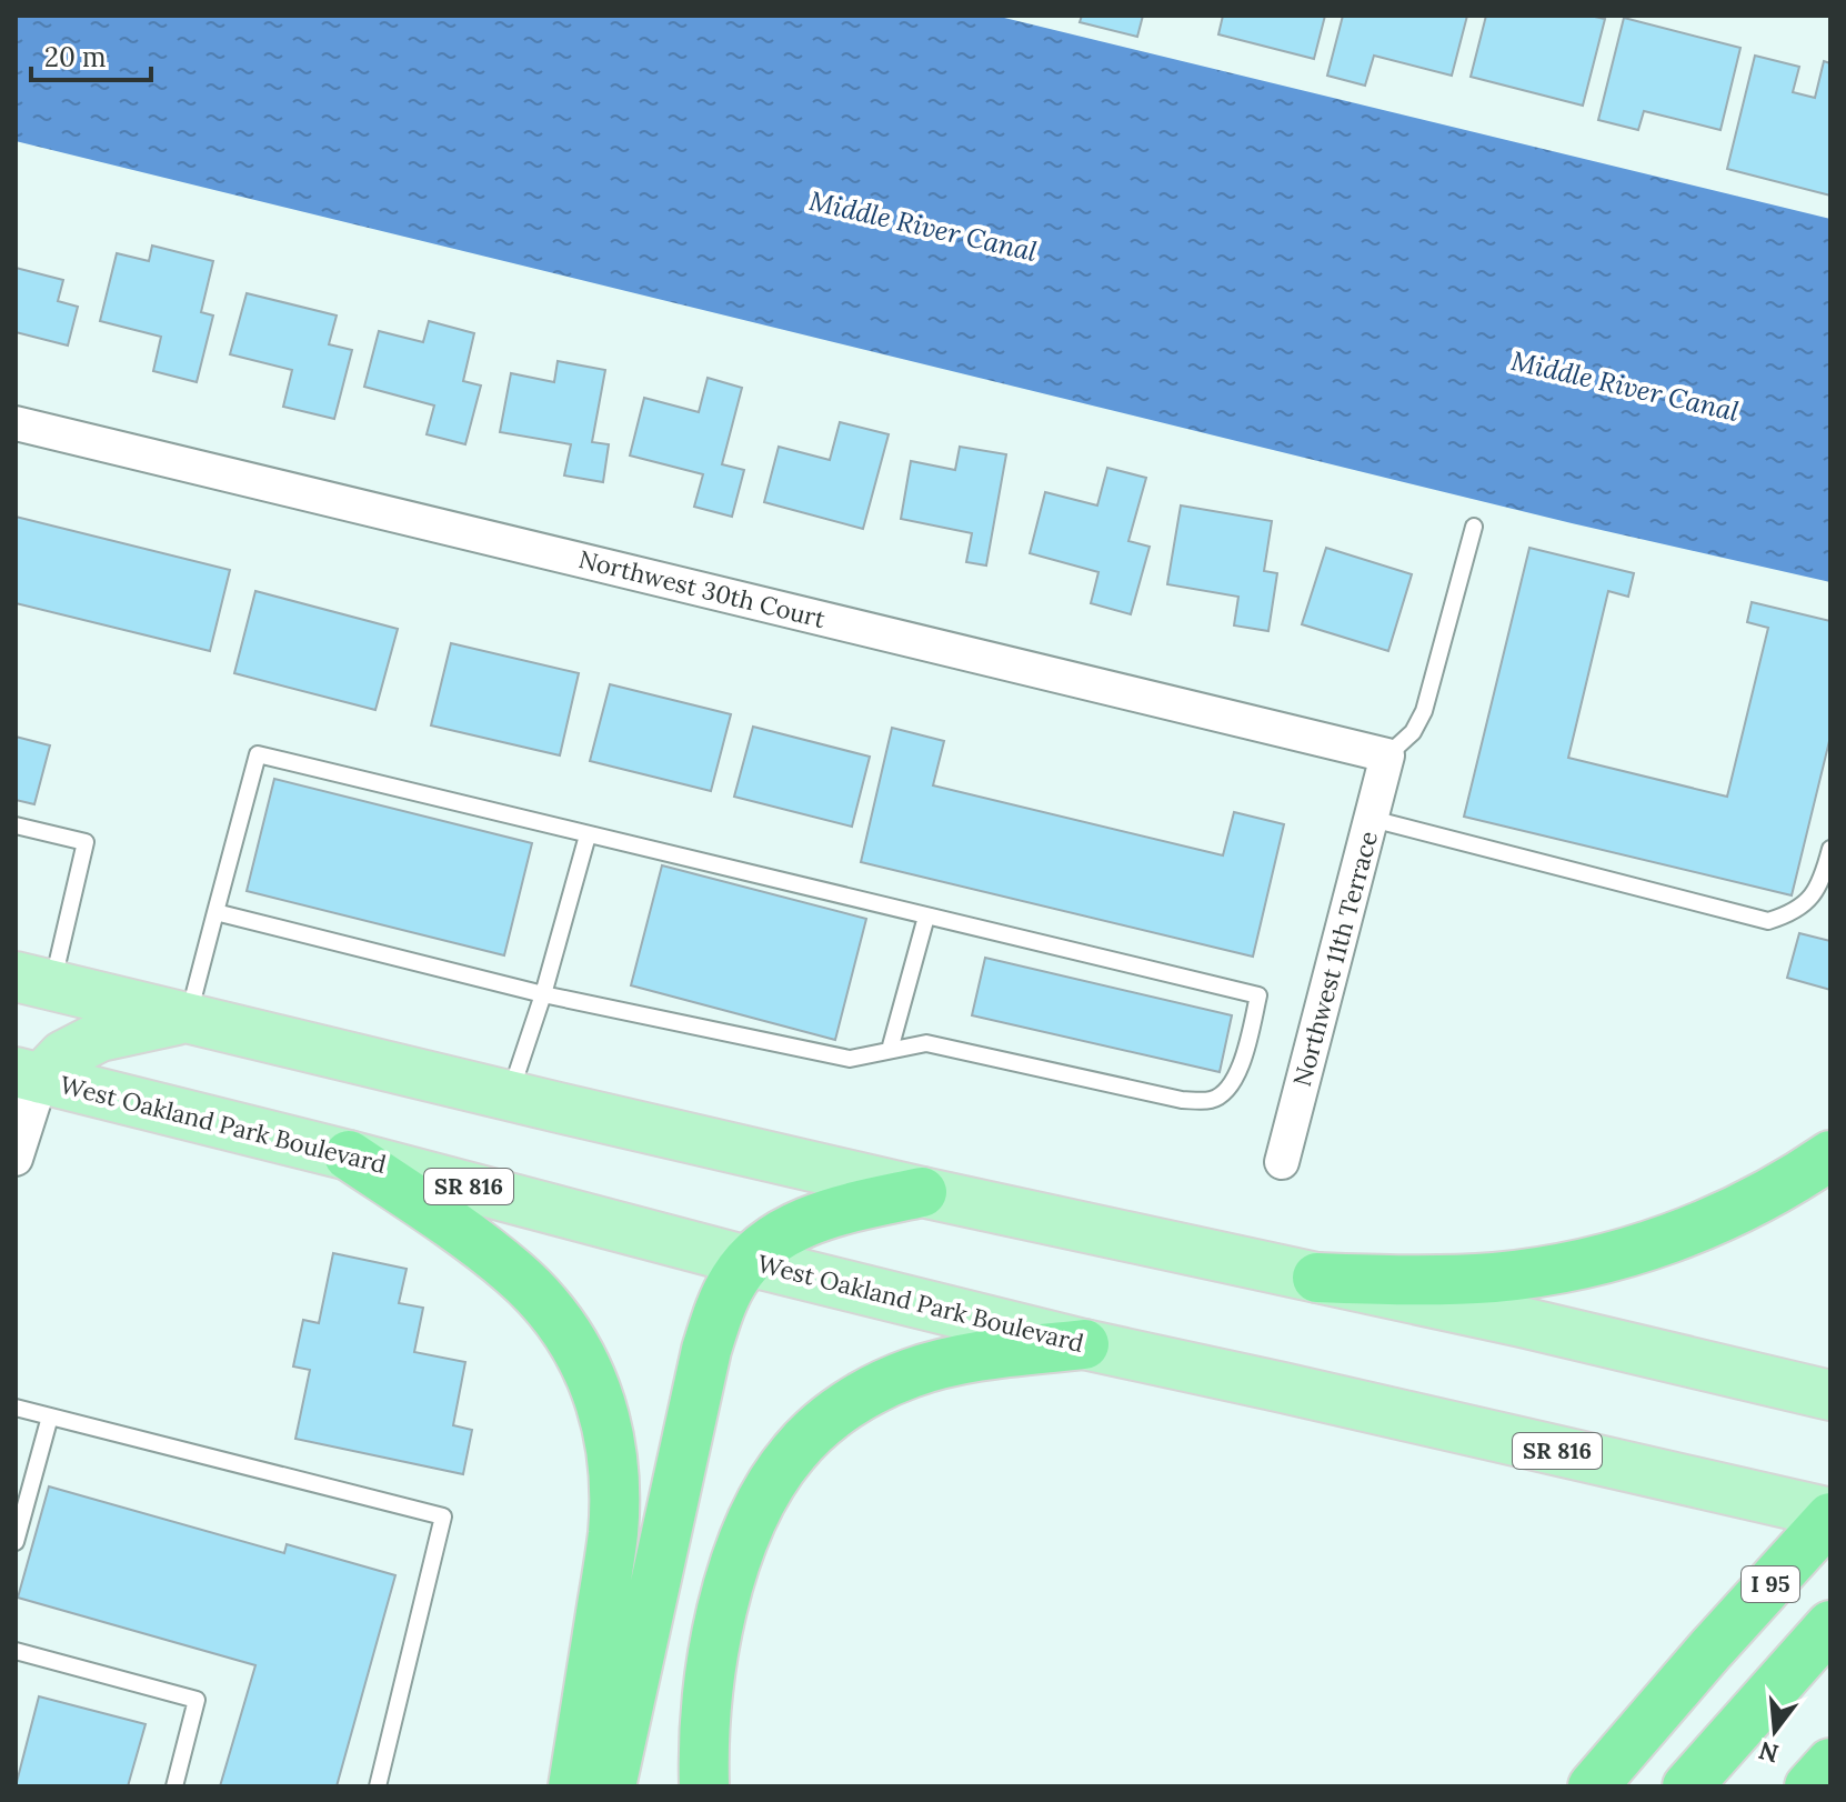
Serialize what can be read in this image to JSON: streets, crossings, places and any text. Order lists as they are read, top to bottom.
{
  "streets": {
    "highway": ["I 95"],
    "main road": ["West Oakland Park Boulevard", "SR 816"],
    "street": ["Northwest 30th Court", "Northwest 11th Terrace"]
  },
  "crossings": [
    ["Northwest 30th Court", "Northwest 11th Terrace"],
    ["West Oakland Park Boulevard", "I 95"]
  ],
  "water": ["Middle River Canal"],
  "scale_bar": "20 m",
  "north": "bottom"
}
